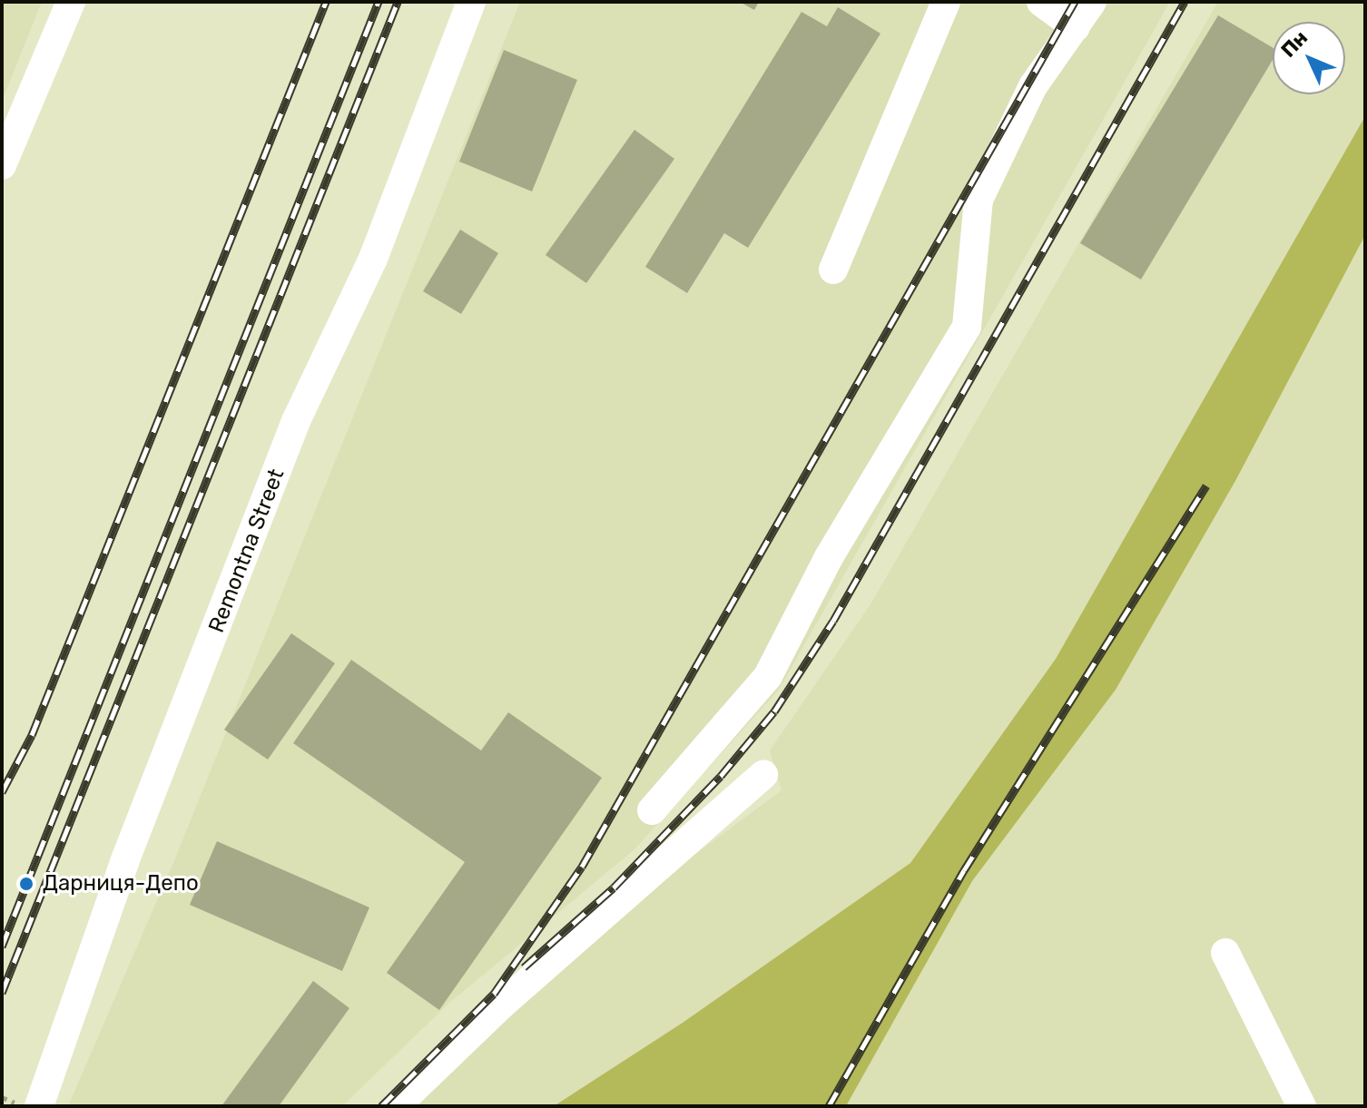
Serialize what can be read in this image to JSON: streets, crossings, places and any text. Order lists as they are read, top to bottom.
{
  "streets": {
    "lane": ["Remontna Street"]
  },
  "places": ["Дарниця-Депо"],
  "north": "top left"
}
